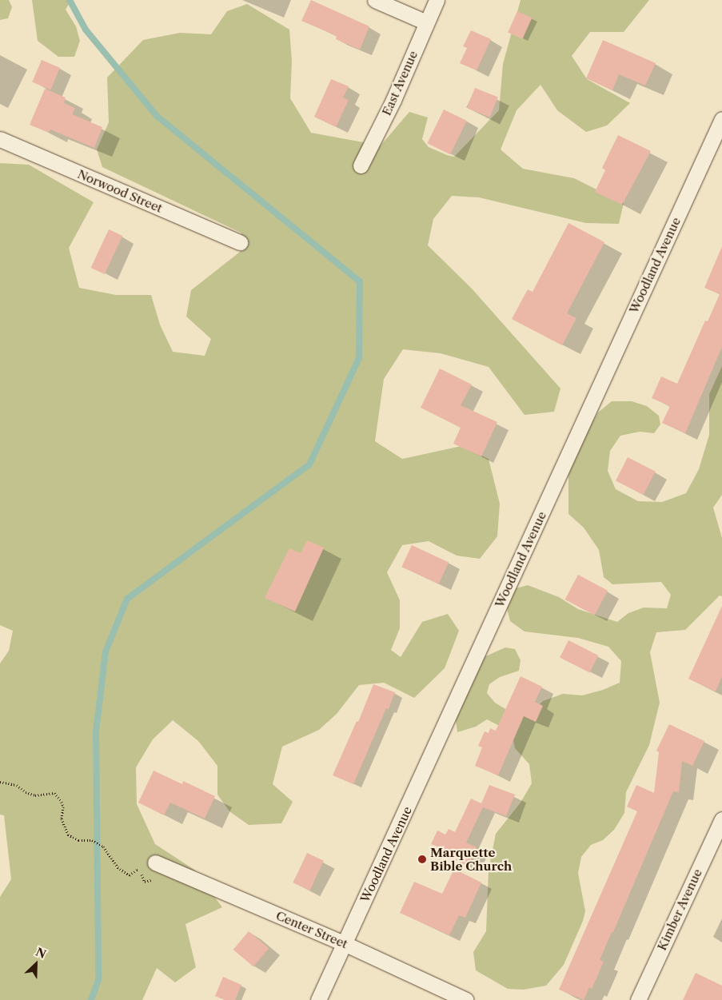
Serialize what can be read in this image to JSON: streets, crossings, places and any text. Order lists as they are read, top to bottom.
{
  "streets": {
    "street": [
      "East Avenue",
      "Norwood Street",
      "Woodland Avenue",
      "Kimber Avenue",
      "Center Street"
    ]
  },
  "crossings": [
    ["Woodland Avenue", "Center Street"]
  ],
  "places": ["Marquette Bible Church"],
  "north": "top right"
}
